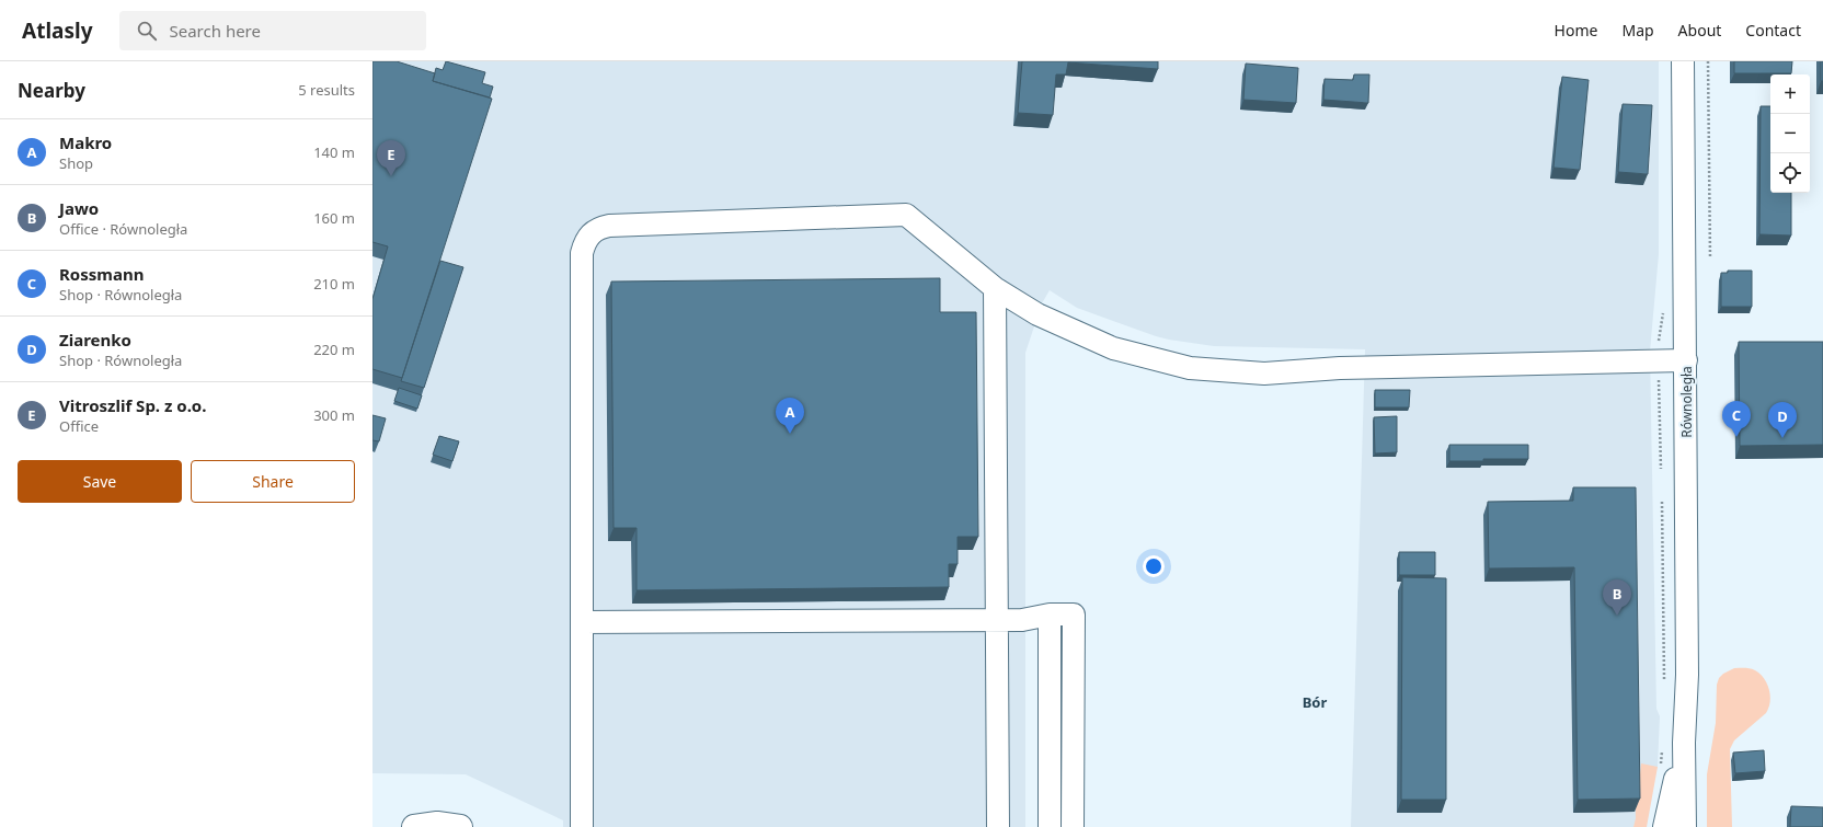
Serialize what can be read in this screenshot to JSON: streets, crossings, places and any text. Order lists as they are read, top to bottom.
{
  "streets": {
    "street": ["Równoległa"]
  },
  "districts": ["Bór"],
  "page": {
    "header": "Atlasly",
    "search": "Search here",
    "nav": [
      "Home",
      "Map",
      "About",
      "Contact"
    ],
    "heading": ["Nearby", "5 results"],
    "map_buttons": ["+", "−"],
    "list": [
      {
        "mark": "A",
        "name": "Makro",
        "note": "Shop",
        "value": "140 m"
      },
      {
        "mark": "B",
        "name": "Jawo",
        "note": "Office · Równoległa",
        "value": "160 m"
      },
      {
        "mark": "C",
        "name": "Rossmann",
        "note": "Shop · Równoległa",
        "value": "210 m"
      },
      {
        "mark": "D",
        "name": "Ziarenko",
        "note": "Shop · Równoległa",
        "value": "220 m"
      },
      {
        "mark": "E",
        "name": "Vitroszlif Sp. z o.o.",
        "note": "Office",
        "value": "300 m"
      }
    ],
    "pins": [
      "E",
      "A",
      "C",
      "D",
      "B"
    ],
    "buttons": ["Save", "Share"]
  }
}
